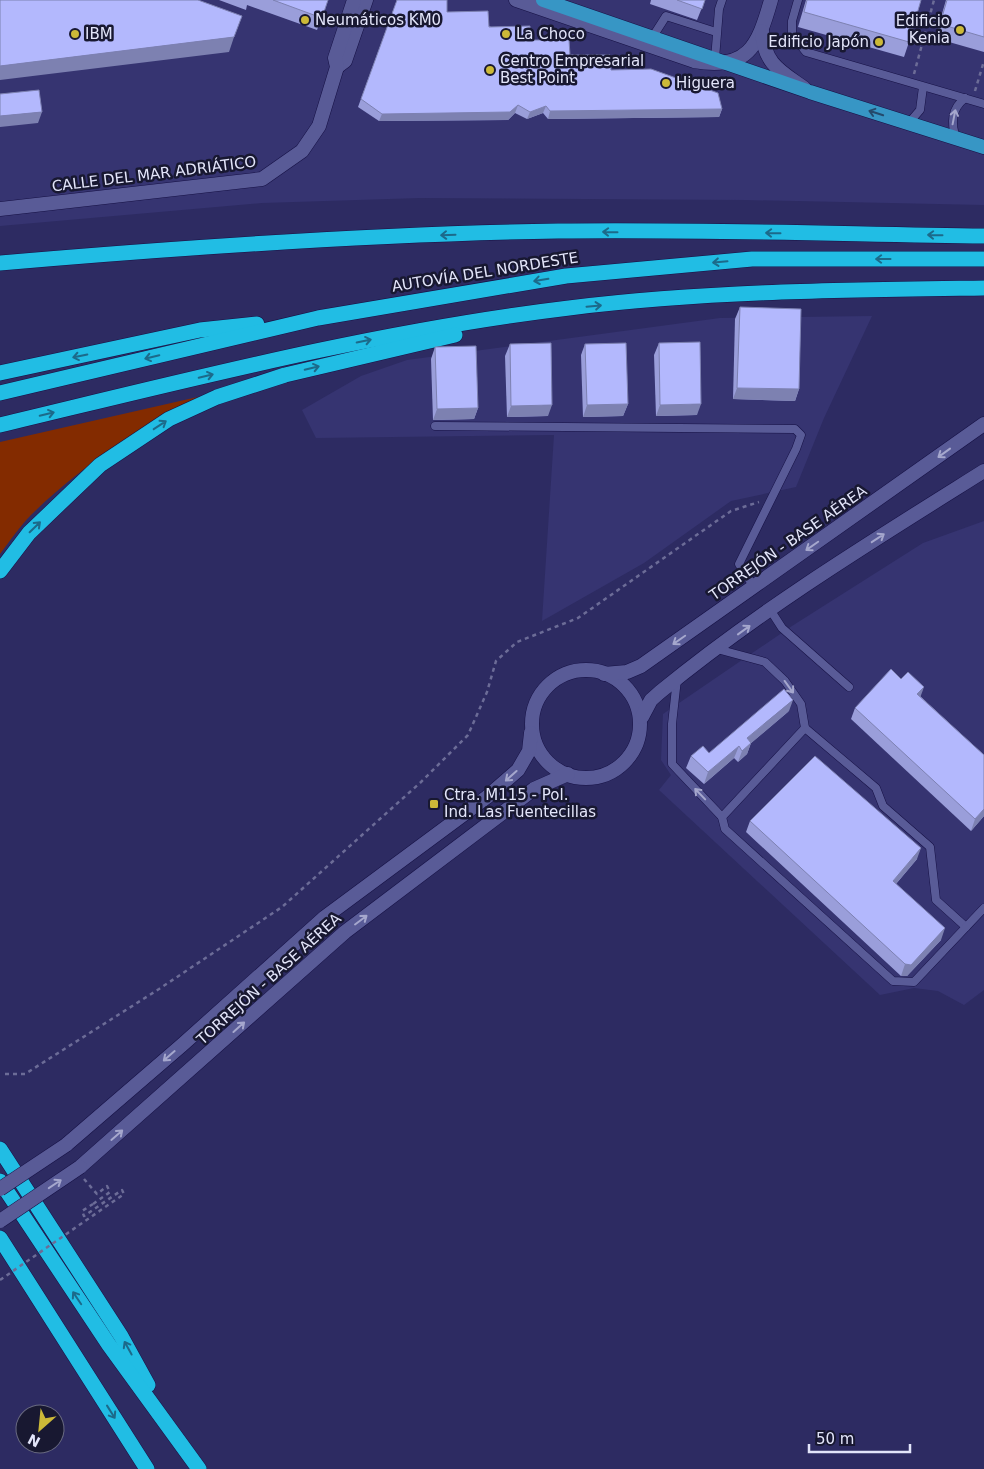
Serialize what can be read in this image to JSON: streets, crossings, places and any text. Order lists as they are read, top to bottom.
{
  "streets": {
    "highway": ["AUTOVÍA DEL NORDESTE"],
    "main road": ["CALLE DEL MAR ADRIÁTICO", "TORREJÓN - BASE AÉREA"]
  },
  "places": {
    "other": [
      "Neumáticos KM0",
      "Edificio Kenia",
      "IBM",
      "La Choco",
      "Edificio Japón",
      "Centro Empresarial Best Point",
      "Higuera"
    ],
    "transit": ["Ctra. M115 - Pol. Ind. Las Fuentecillas"]
  },
  "scale_bar": "50 m",
  "north": "bottom left"
}
